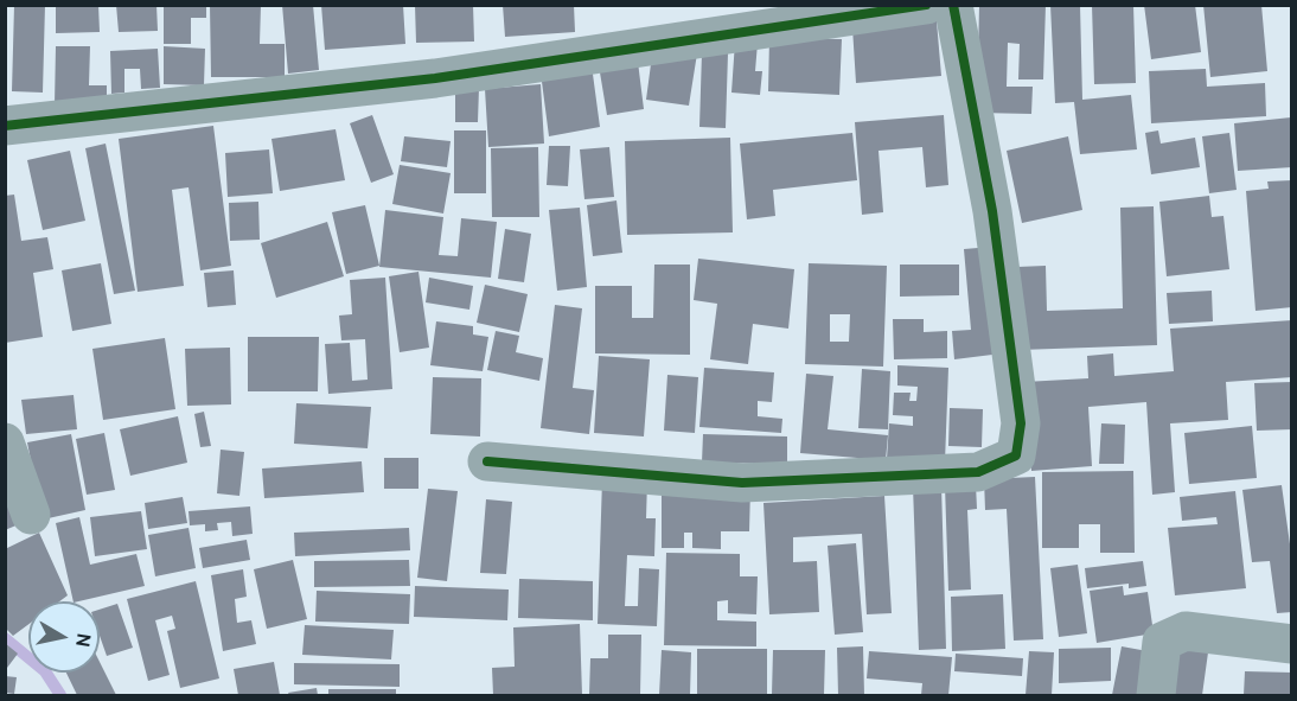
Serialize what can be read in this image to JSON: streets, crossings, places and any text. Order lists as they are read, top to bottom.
{
  "north": "right"
}
